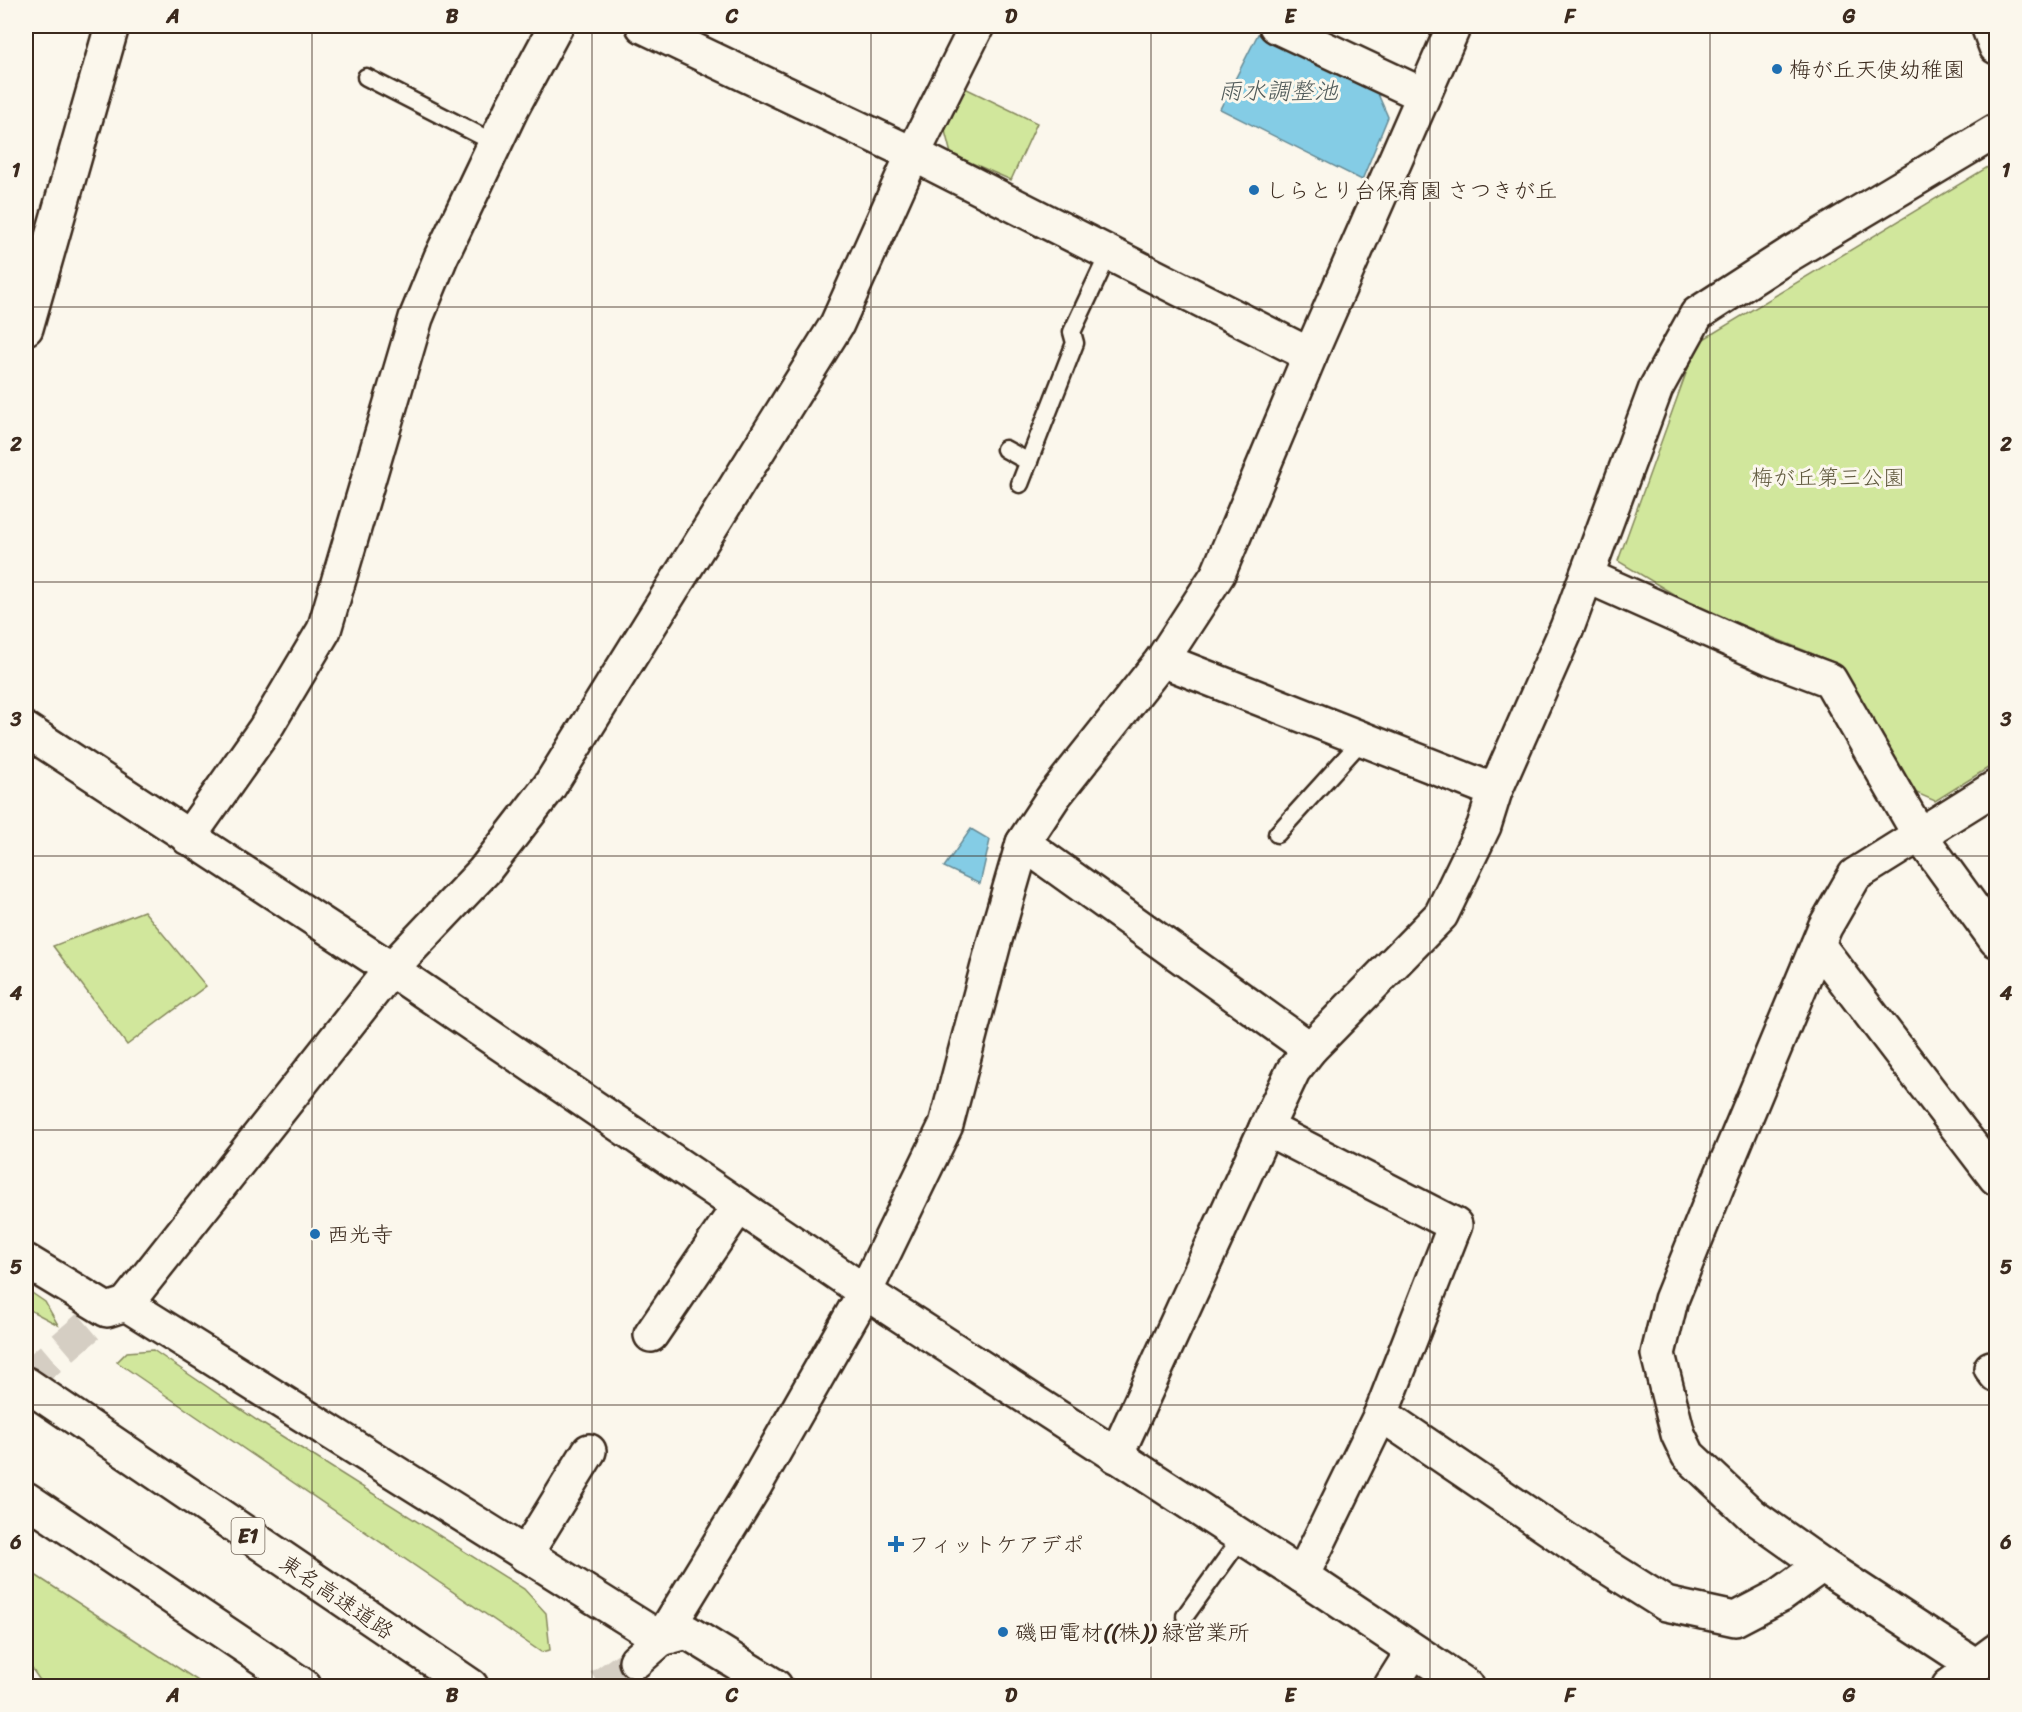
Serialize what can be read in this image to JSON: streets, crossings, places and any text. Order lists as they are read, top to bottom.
{
  "streets": {
    "main road": ["E1", "東名高速道路"]
  },
  "water": ["雨水調整池"],
  "parks": ["梅が丘第三公園"],
  "places": {
    "other": [
      "梅が丘天使幼稚園",
      "しらとり台保育園 さつきが丘",
      "西光寺",
      "磯田電材((株)) 緑営業所"
    ],
    "health": ["フィットケアデポ"]
  },
  "grid": {
    "columns": [
      "A",
      "B",
      "C",
      "D",
      "E",
      "F",
      "G"
    ],
    "rows": [
      "1",
      "2",
      "3",
      "4",
      "5",
      "6"
    ]
  }
}
